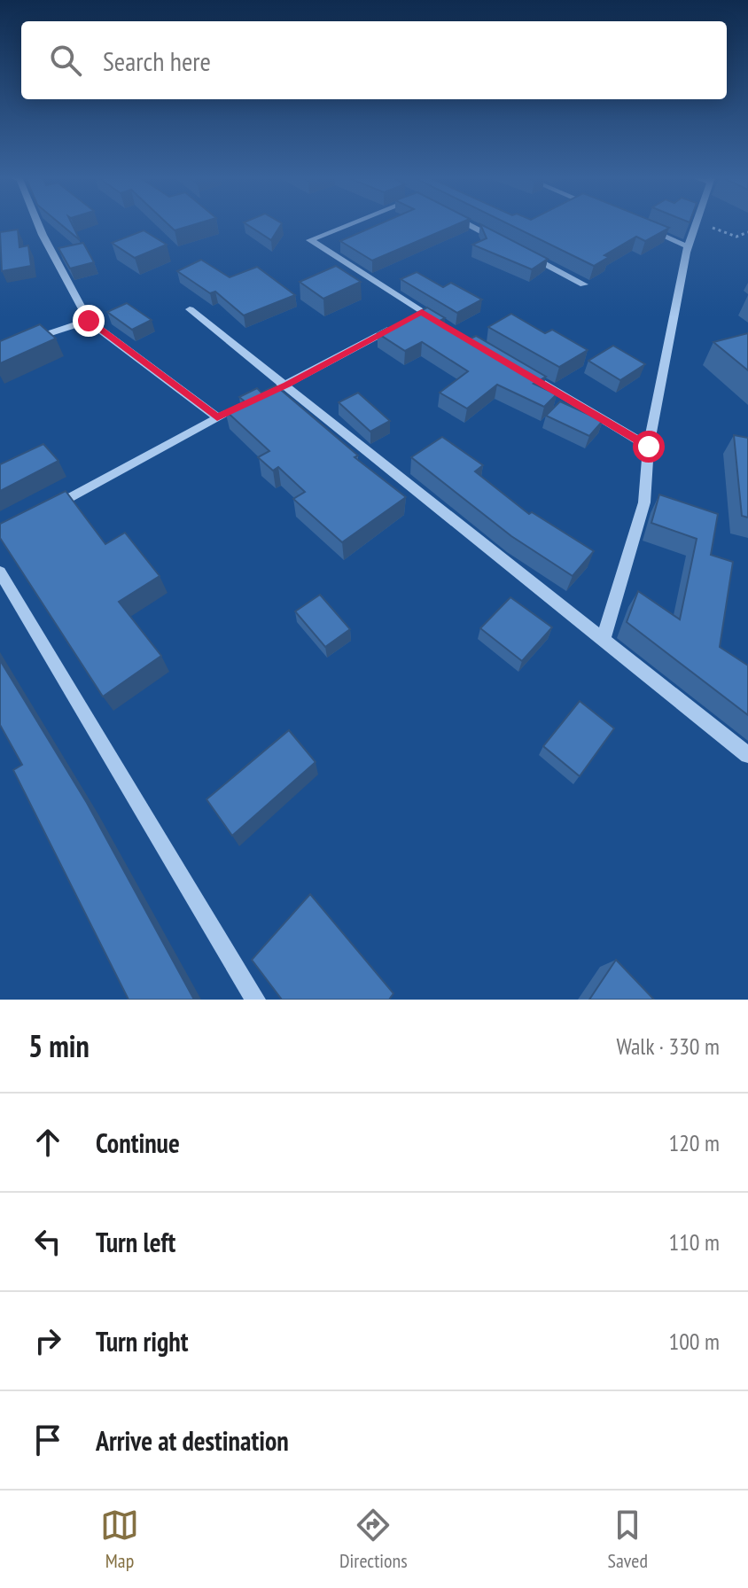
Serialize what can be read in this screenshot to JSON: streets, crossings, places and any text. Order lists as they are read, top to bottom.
{
  "page": {
    "search": "Search here",
    "heading": ["5 min", "Walk · 330 m"],
    "list": [
      ["Continue", "120 m"],
      ["Turn left", "110 m"],
      ["Turn right", "100 m"],
      "Arrive at destination"
    ],
    "nav": ["Map", "Directions", "Saved"]
  }
}
